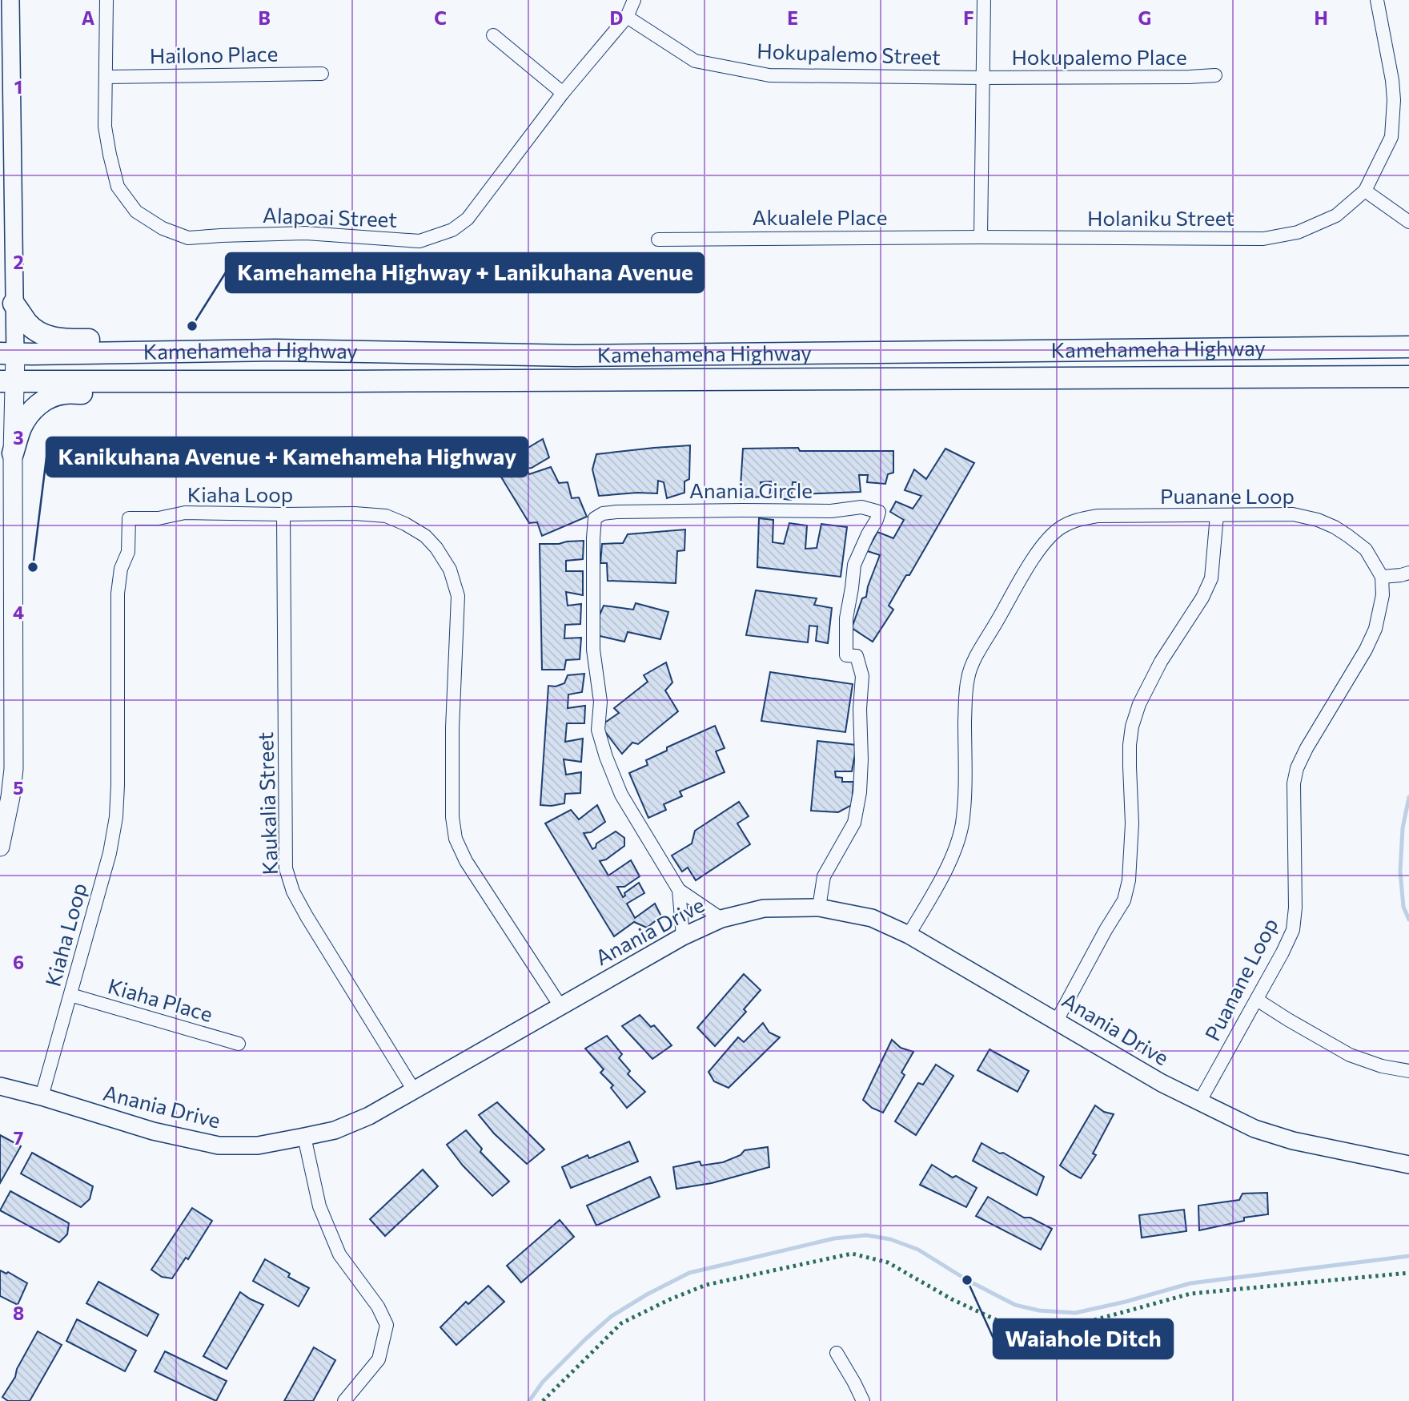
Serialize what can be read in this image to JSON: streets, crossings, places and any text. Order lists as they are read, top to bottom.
{
  "streets": {
    "main road": ["Kamehameha Highway"],
    "street": [
      "Hokupalemo Street",
      "Hailono Place",
      "Hokupalemo Place",
      "Alapoai Street",
      "Akualele Place",
      "Holaniku Street",
      "Anania Circle",
      "Kiaha Loop",
      "Puanane Loop",
      "Kaukalia Street",
      "Anania Drive",
      "Kiaha Place"
    ]
  },
  "crossings": [
    ["Hokupalemo Street", "Hokupalemo Place"],
    ["Hokupalemo Street", "Alapoai Street"],
    ["Hailono Place", "Alapoai Street"],
    ["Akualele Place", "Holaniku Street"],
    ["Anania Circle", "Anania Drive"],
    ["Kiaha Loop", "Kaukalia Street"],
    ["Kiaha Loop", "Anania Drive"],
    ["Kiaha Loop", "Kiaha Place"],
    ["Puanane Loop", "Anania Drive"],
    ["Kaukalia Street", "Anania Drive"]
  ],
  "places": ["Kamehameha Highway + Lanikuhana Avenue", "Kanikuhana Avenue + Kamehameha Highway", "Waiahole Ditch"],
  "grid": {
    "columns": [
      "A",
      "B",
      "C",
      "D",
      "E",
      "F",
      "G",
      "H"
    ],
    "rows": [
      "1",
      "2",
      "3",
      "4",
      "5",
      "6",
      "7",
      "8"
    ]
  }
}
